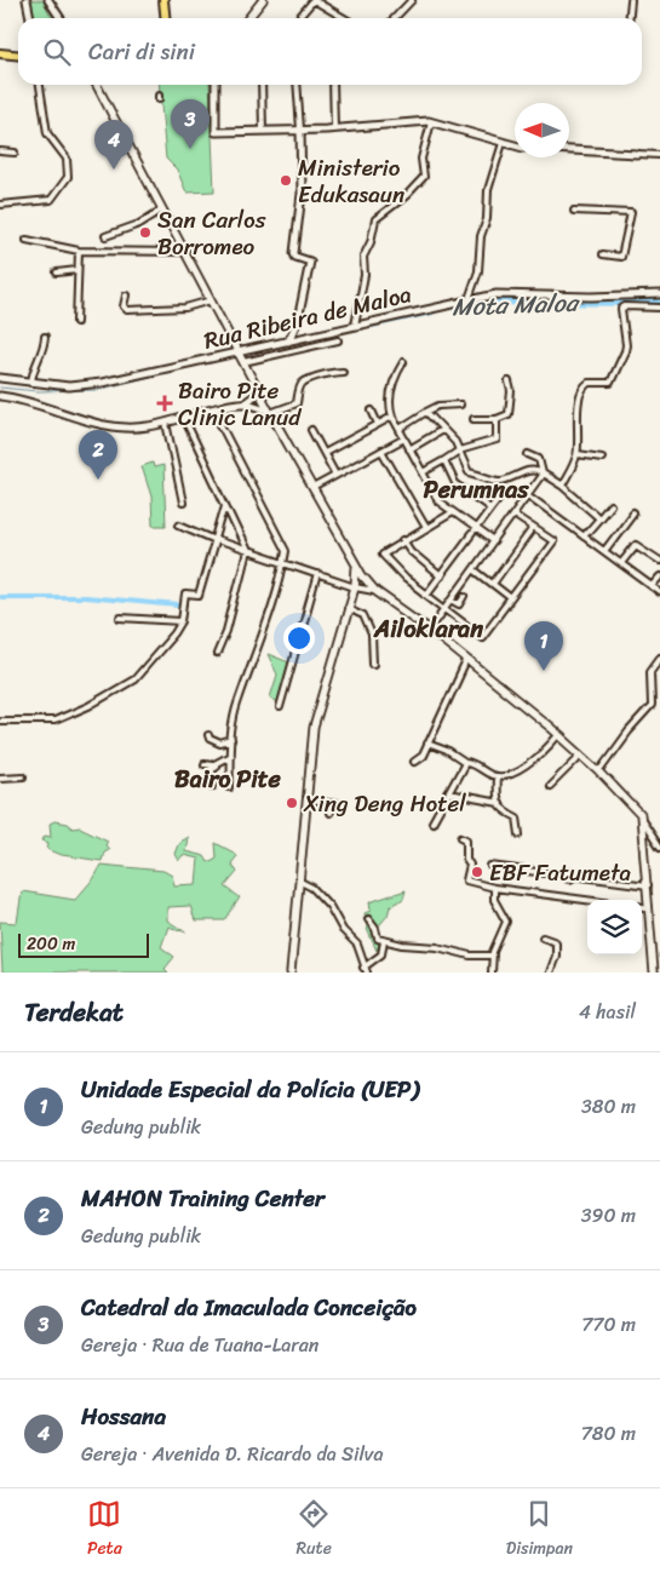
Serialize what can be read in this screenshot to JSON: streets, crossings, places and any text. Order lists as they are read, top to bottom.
{
  "streets": {
    "street": ["Rua Ribeira de Maloa"]
  },
  "districts": ["Perumnas", "Ailoklaran", "Bairo Pite"],
  "water": ["Mota Maloa"],
  "places": {
    "other": [
      "Ministerio Edukasaun",
      "San Carlos Borromeo",
      "Xing Deng Hotel",
      "EBF Fatumeta"
    ],
    "health": ["Bairo Pite Clinic Lanud"]
  },
  "scale_bar": "200 m",
  "north": "left",
  "page": {
    "search": "Cari di sini",
    "pins": [
      "3",
      "4",
      "2",
      "1"
    ],
    "scale": "200 m",
    "heading": ["Terdekat", "4 hasil"],
    "list": [
      {
        "mark": "1",
        "name": "Unidade Especial da Polícia (UEP)",
        "note": "Gedung publik",
        "value": "380 m"
      },
      {
        "mark": "2",
        "name": "MAHON Training Center",
        "note": "Gedung publik",
        "value": "390 m"
      },
      {
        "mark": "3",
        "name": "Catedral da Imaculada Conceição",
        "note": "Gereja · Rua de Tuana-Laran",
        "value": "770 m"
      },
      {
        "mark": "4",
        "name": "Hossana",
        "note": "Gereja · Avenida D. Ricardo da Silva",
        "value": "780 m"
      }
    ],
    "nav": ["Peta", "Rute", "Disimpan"]
  }
}
